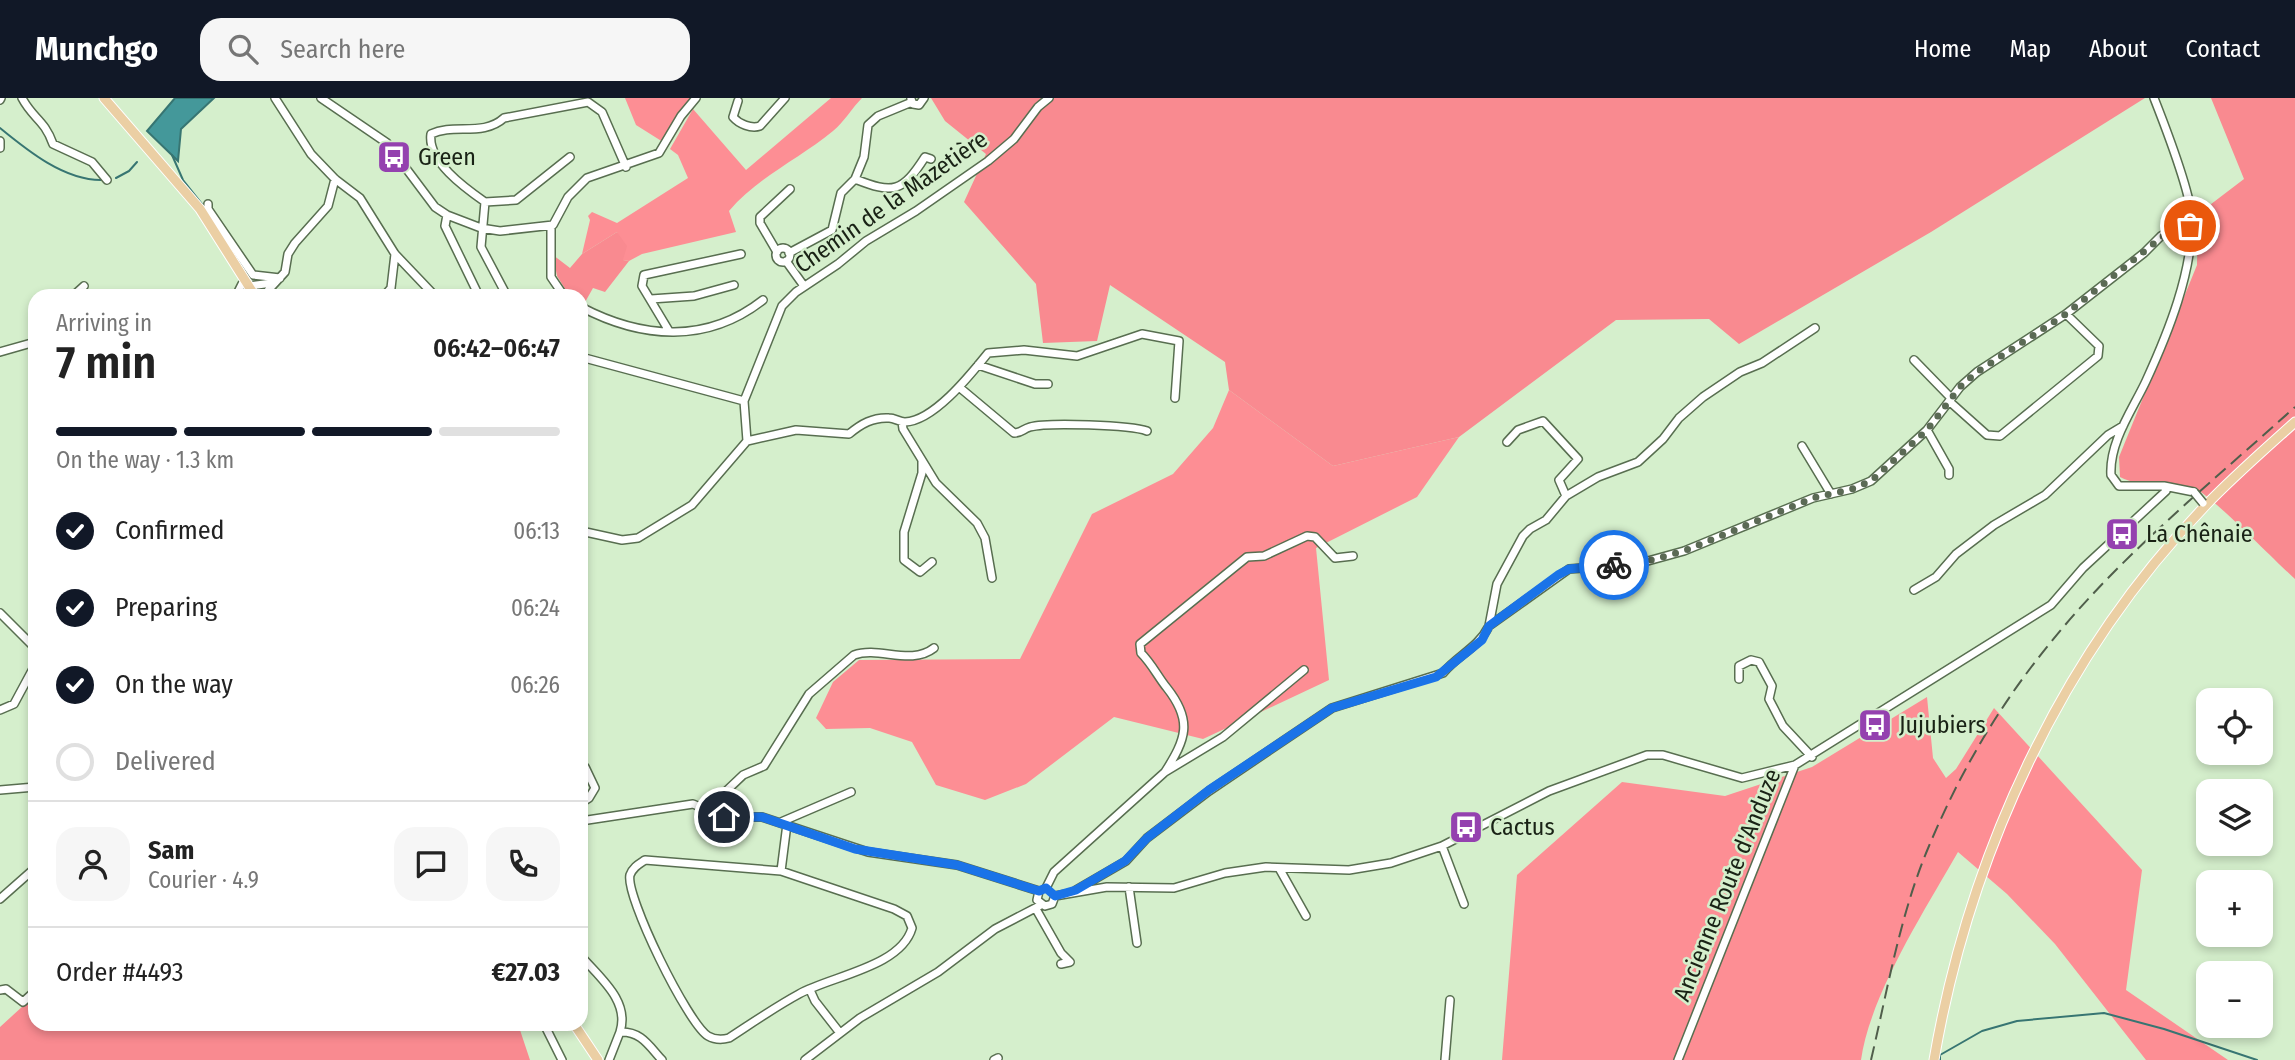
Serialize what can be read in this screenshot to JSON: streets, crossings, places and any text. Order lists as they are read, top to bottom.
{
  "streets": {
    "street": ["Chemin de la Mazetière", "Ancienne Route d'Anduze"]
  },
  "places": {
    "bus stop": [
      "Green",
      "La Chênaie",
      "Jujubiers",
      "Cactus"
    ]
  },
  "page": {
    "header": "Munchgo",
    "search": "Search here",
    "nav": [
      "Home",
      "Map",
      "About",
      "Contact"
    ],
    "heading": ["7 min", "Arriving in", "06:42–06:47"],
    "panel": [
      "Sam",
      "Courier · 4.9",
      "Order #4493",
      "€27.03"
    ],
    "bar": "On the way · 1.3 km",
    "list": [
      ["Confirmed", "06:13"],
      ["Preparing", "06:24"],
      ["On the way", "06:26"],
      "Delivered"
    ],
    "map_buttons": ["+", "−"]
  }
}
